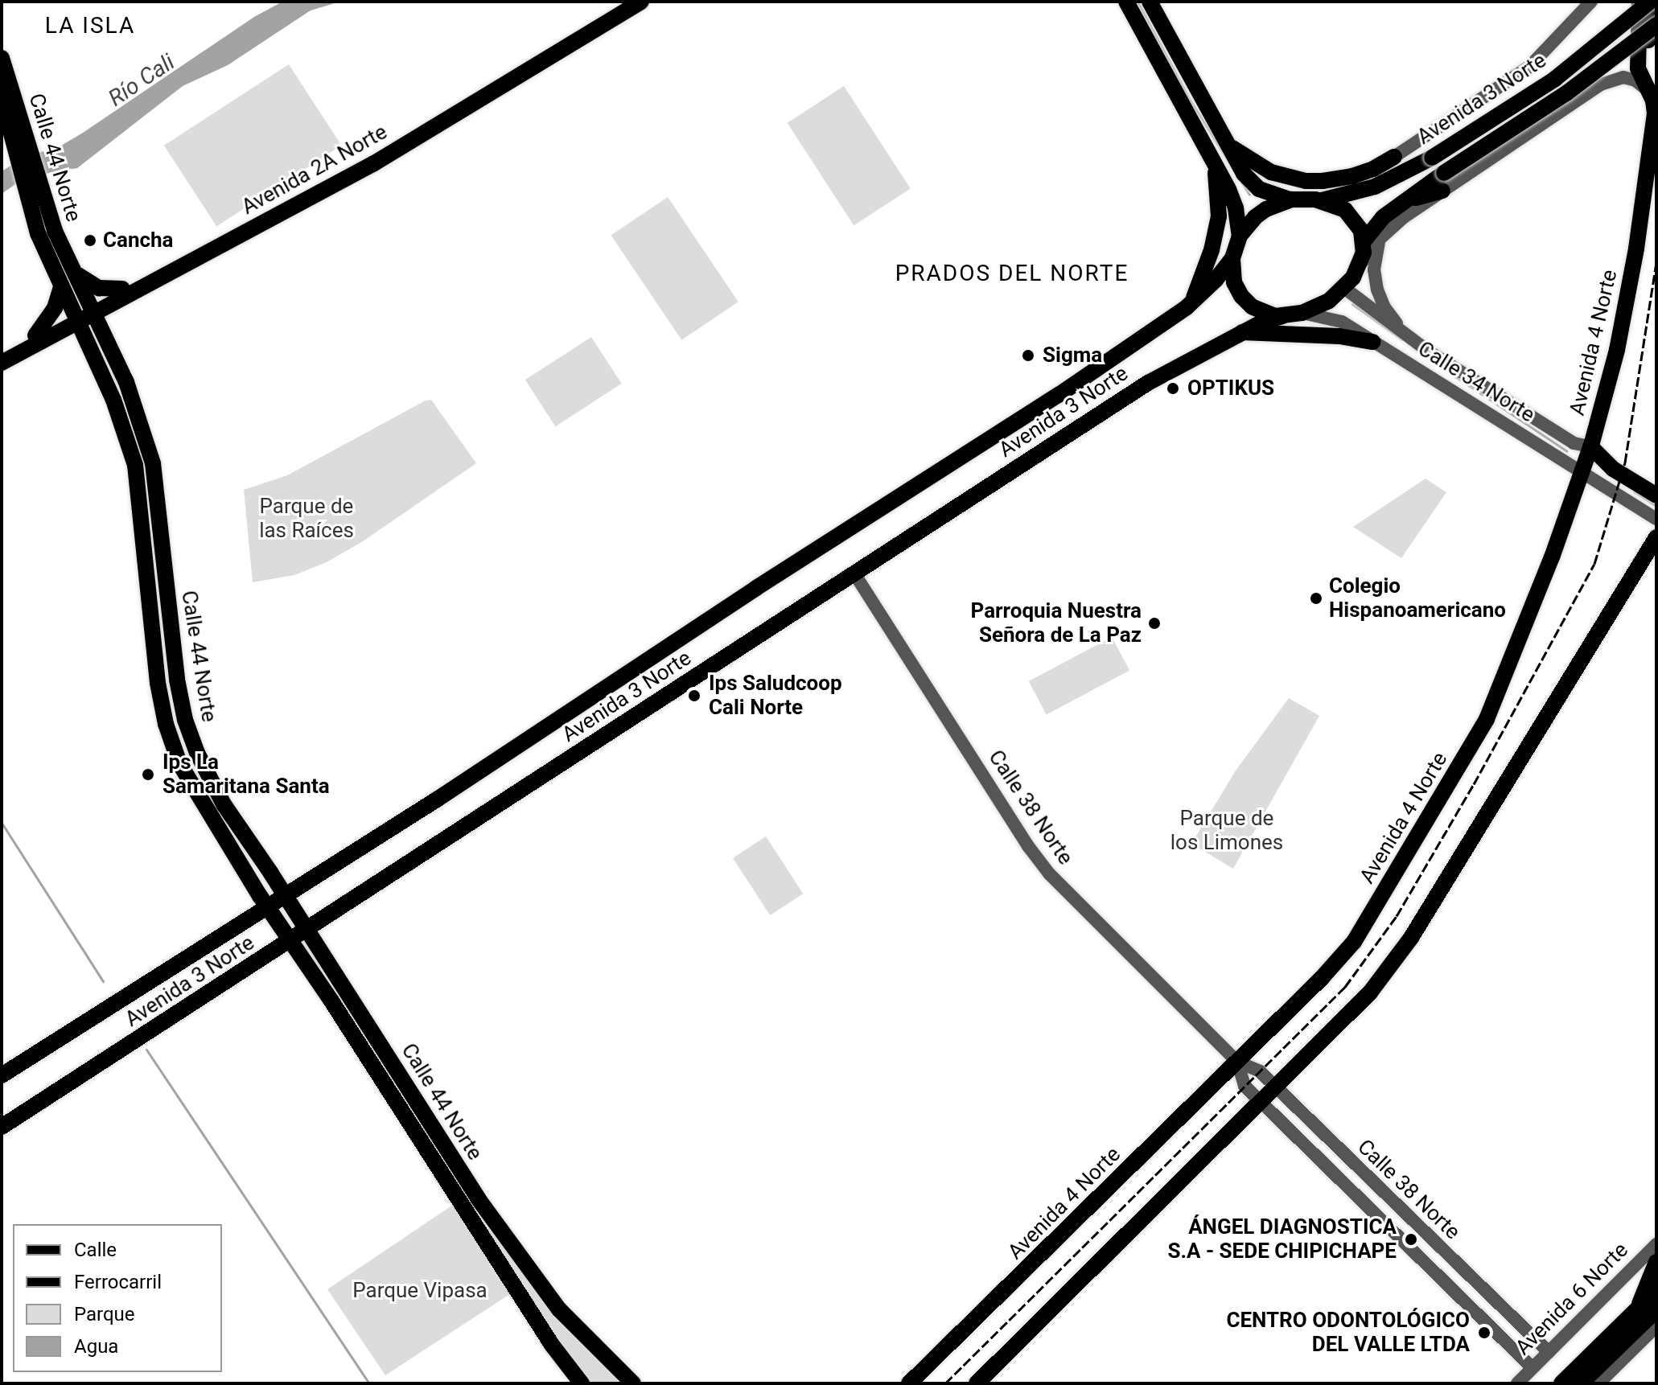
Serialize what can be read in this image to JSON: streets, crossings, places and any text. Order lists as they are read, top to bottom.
{
  "streets": {
    "main road": [
      "Avenida 3 Norte",
      "Calle 44 Norte",
      "Avenida 2A Norte",
      "Avenida 4 Norte"
    ],
    "street": ["Calle 34 Norte", "Calle 38 Norte", "Avenida 6 Norte"]
  },
  "crossings": [
    ["Avenida 3 Norte", "Calle 44 Norte"],
    ["Avenida 3 Norte", "Calle 34 Norte"],
    ["Avenida 3 Norte", "Calle 38 Norte"],
    ["Calle 44 Norte", "Avenida 2A Norte"],
    ["Avenida 4 Norte", "Calle 34 Norte"],
    ["Avenida 4 Norte", "Calle 38 Norte"],
    ["Calle 38 Norte", "Avenida 6 Norte"]
  ],
  "districts": ["LA ISLA", "PRADOS DEL NORTE"],
  "water": ["Río Cali"],
  "parks": ["Parque de las Raíces", "Parque de los Limones", "Parque Vipasa"],
  "places": [
    "Cancha",
    "Sigma",
    "OPTIKUS",
    "Colegio Hispanoamericano",
    "Parroquia Nuestra Señora de La Paz",
    "Ips Saludcoop Cali Norte",
    "Ips La Samaritana Santa",
    "ÁNGEL DIAGNOSTICA S.A - SEDE CHIPICHAPE",
    "CENTRO ODONTOLÓGICO DEL VALLE LTDA"
  ],
  "legend": [
    "Calle",
    "Ferrocarril",
    "Parque",
    "Agua"
  ]
}
